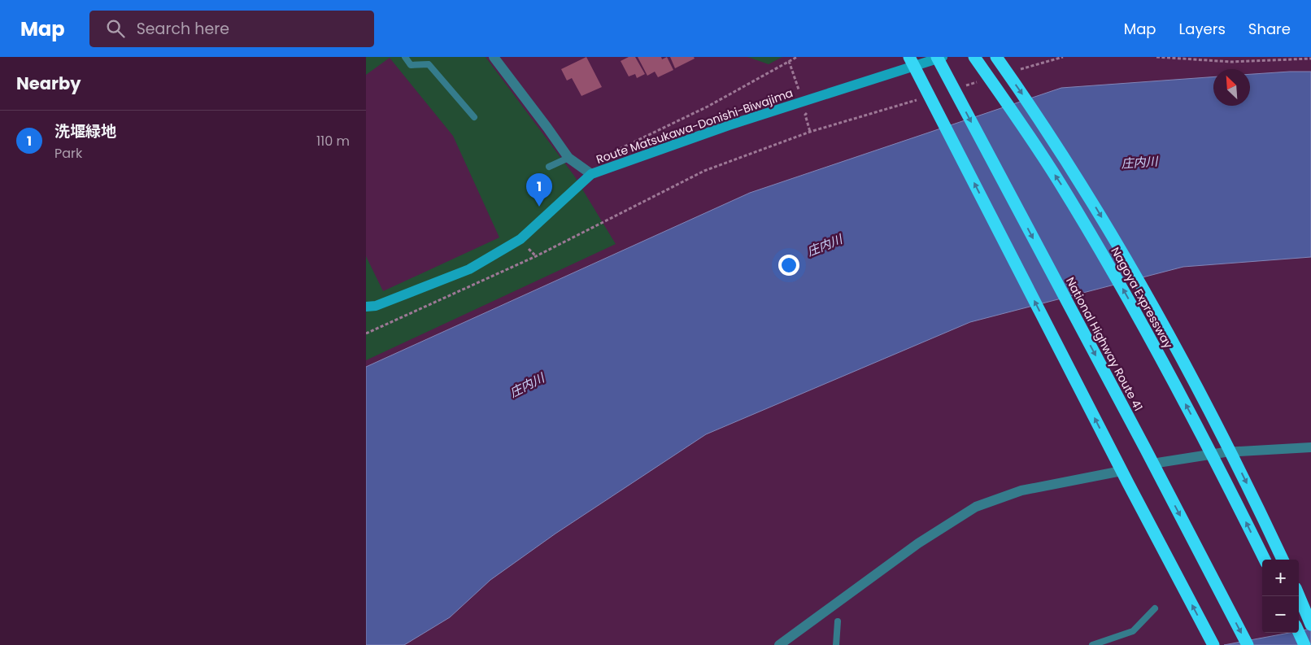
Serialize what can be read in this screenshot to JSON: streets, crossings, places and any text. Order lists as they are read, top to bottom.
{
  "streets": {
    "highway": ["Nagoya Expressway", "National Highway Route 41"],
    "main road": ["Route Matsukawa-Donishi-Biwajima"]
  },
  "crossings": [
    ["Route Matsukawa-Donishi-Biwajima", "National Highway Route 41"]
  ],
  "water": ["庄内川"],
  "north": "top left",
  "page": {
    "header": "Map",
    "search": "Search here",
    "nav": ["Map", "Layers", "Share"],
    "heading": "Nearby",
    "list": [
      {
        "mark": "1",
        "name": "洗堰緑地",
        "note": "Park",
        "value": "110 m"
      }
    ],
    "pins": "1",
    "map_buttons": ["+", "−"]
  }
}
